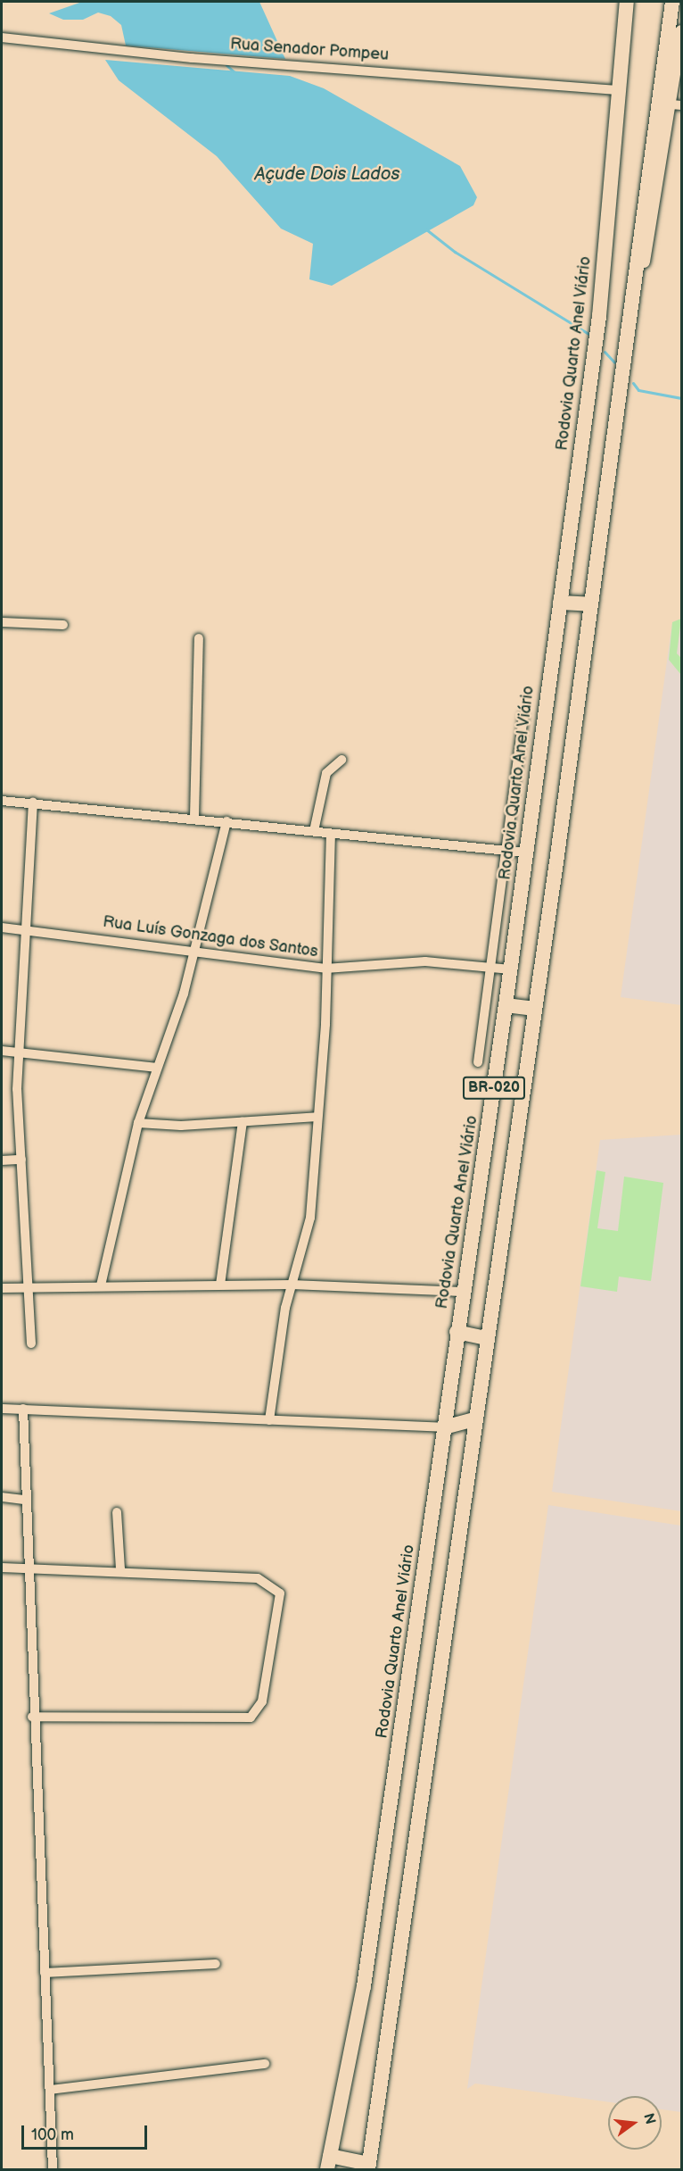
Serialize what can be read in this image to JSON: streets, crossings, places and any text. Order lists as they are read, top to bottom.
{
  "streets": {
    "highway": ["Rodovia Quarto Anel Viário", "BR-020"],
    "street": ["Rua Senador Pompeu", "Rua Luís Gonzaga dos Santos"]
  },
  "crossings": [
    ["Rua Senador Pompeu", "Rodovia Quarto Anel Viário"],
    ["Rodovia Quarto Anel Viário", "Rua Luís Gonzaga dos Santos"]
  ],
  "water": ["Açude Dois Lados"],
  "scale_bar": "100 m",
  "north": "right"
}
